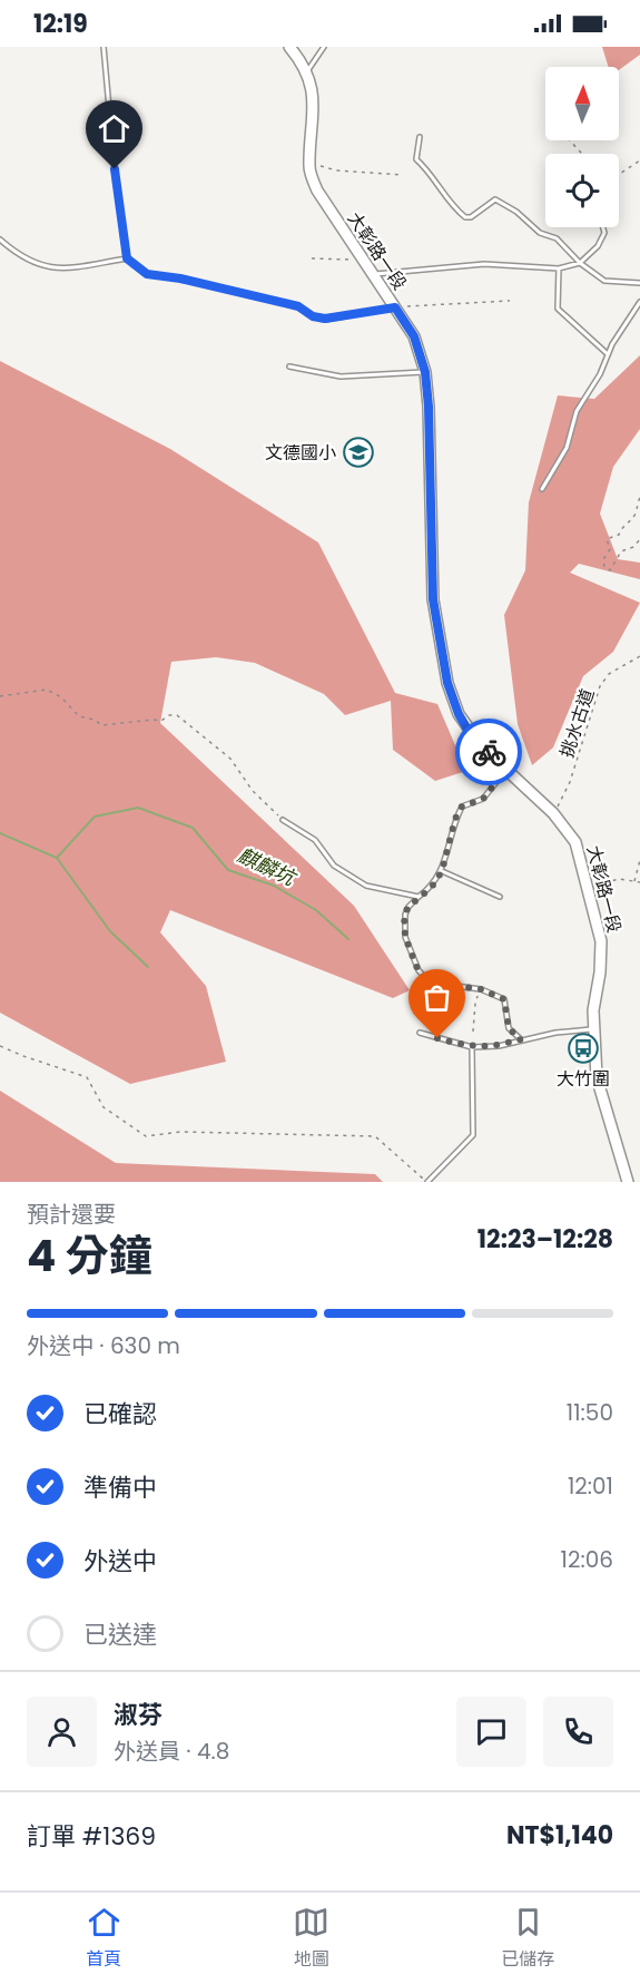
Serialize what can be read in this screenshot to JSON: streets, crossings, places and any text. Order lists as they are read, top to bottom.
{
  "streets": {
    "main road": ["大彰路一段"],
    "path": ["挑水古道"]
  },
  "crossings": [
    ["大彰路一段", "挑水古道"]
  ],
  "water": ["麒麟坑"],
  "places": {
    "school or university": ["文德國小"],
    "bus stop": ["大竹圍"]
  },
  "north": "top",
  "page": {
    "status": "12:19",
    "heading": ["4 分鐘", "預計還要", "12:23–12:28"],
    "panel": [
      "淑芬",
      "外送員 · 4.8",
      "訂單 #1369",
      "NT$1,140"
    ],
    "bar": "外送中 · 630 m",
    "list": [
      ["已確認", "11:50"],
      ["準備中", "12:01"],
      ["外送中", "12:06"],
      "已送達"
    ],
    "tabs": ["首頁", "地圖", "已儲存"]
  }
}
